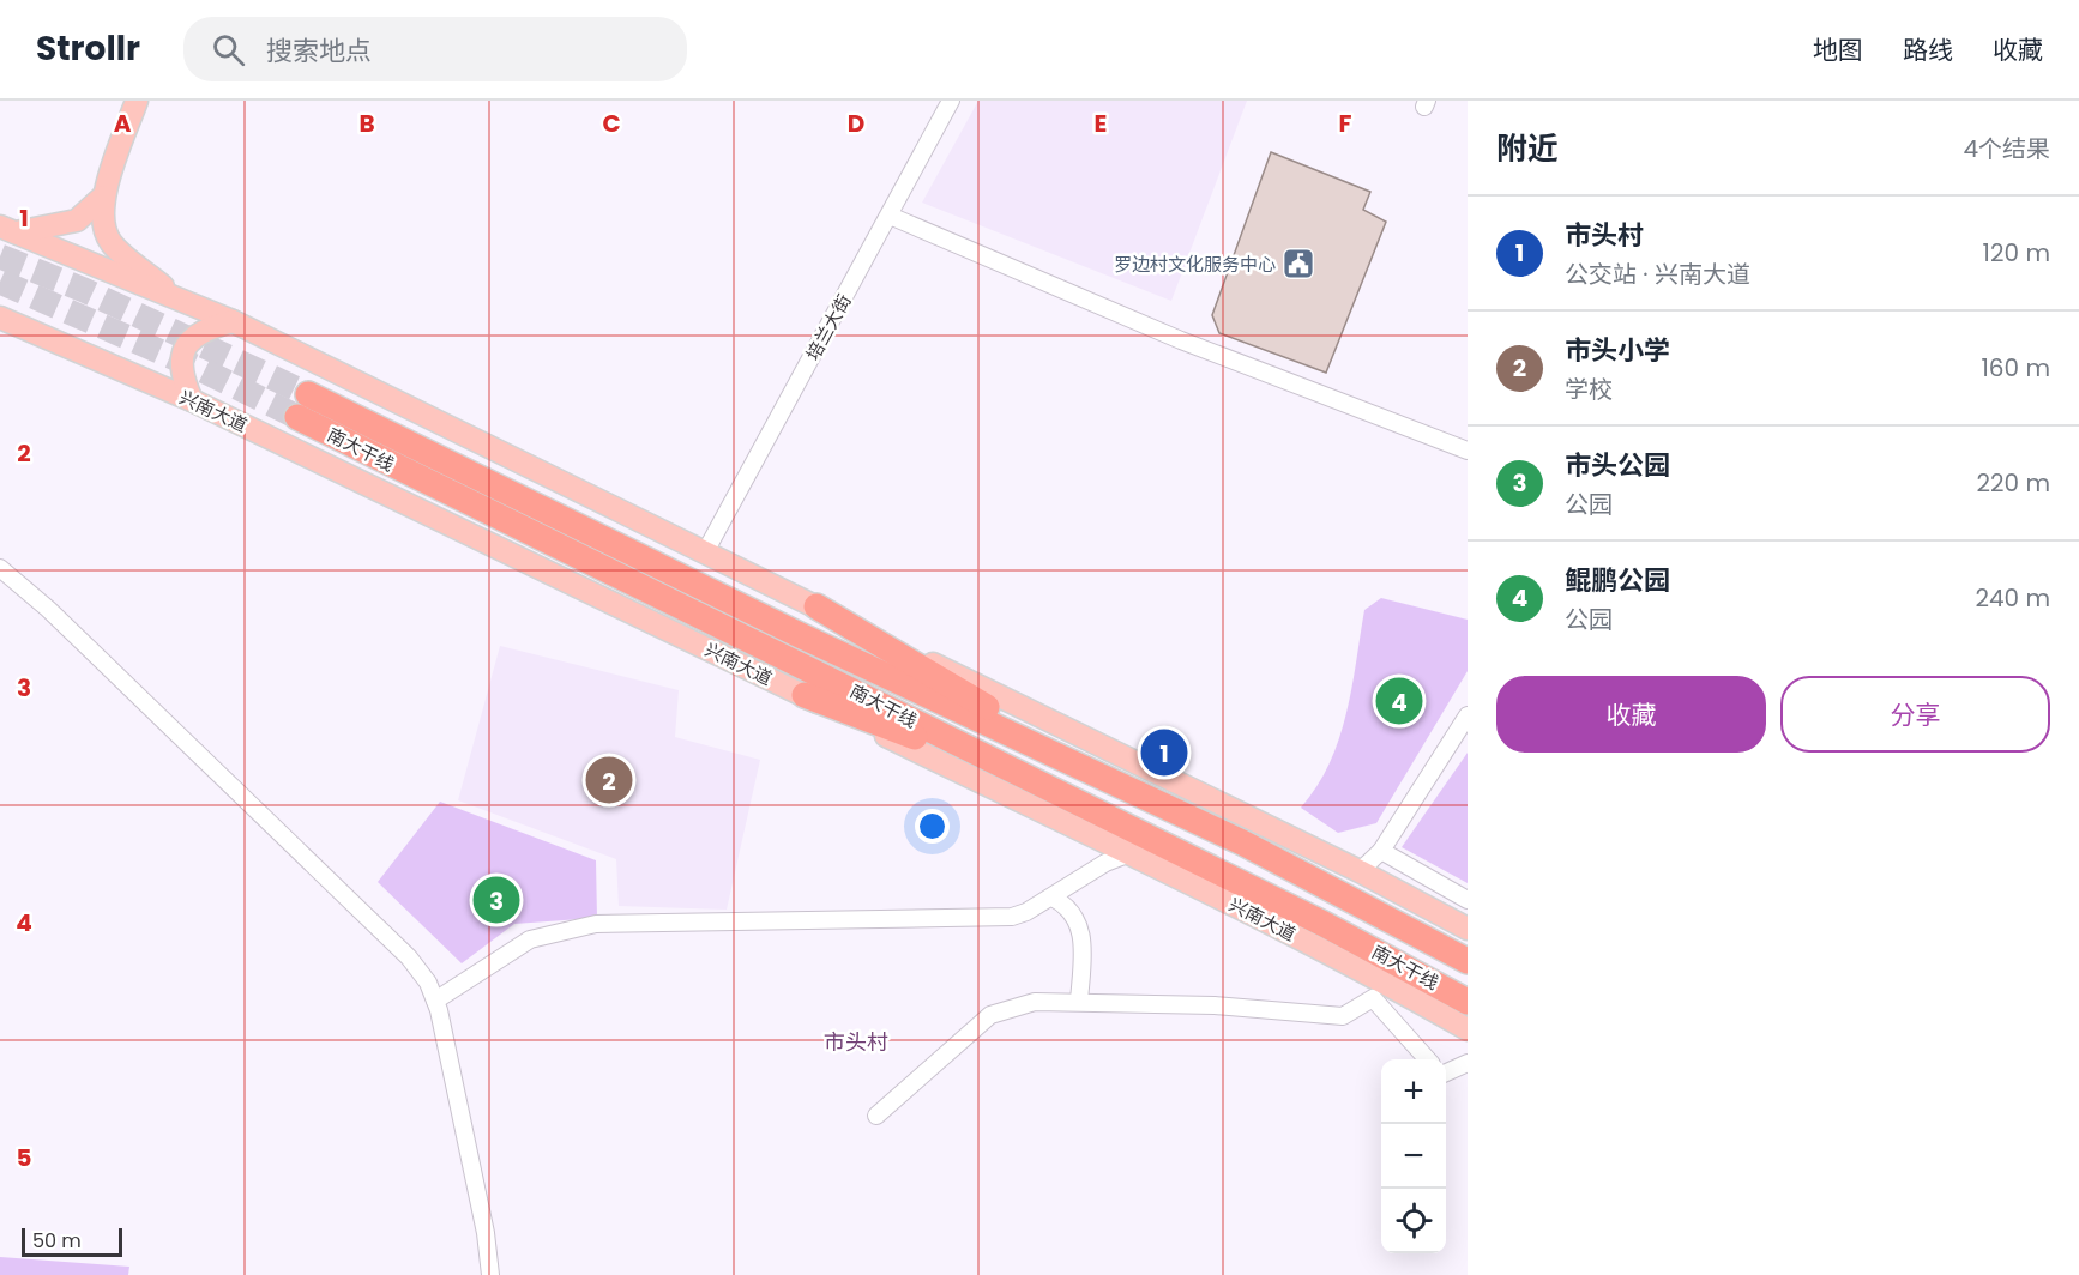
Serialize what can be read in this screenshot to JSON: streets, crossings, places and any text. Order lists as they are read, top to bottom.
{
  "streets": {
    "highway": ["南大干线"],
    "main road": ["兴南大道"],
    "street": ["培兰大街"]
  },
  "districts": ["市头村"],
  "places": {
    "public building": ["罗边村文化服务中心"]
  },
  "scale_bar": "50 m",
  "page": {
    "header": "Strollr",
    "search": "搜索地点",
    "nav": ["地图", "路线", "收藏"],
    "heading": ["附近", "4个结果"],
    "list": [
      {
        "mark": "1",
        "name": "市头村",
        "note": "公交站 · 兴南大道",
        "value": "120 m"
      },
      {
        "mark": "2",
        "name": "市头小学",
        "note": "学校",
        "value": "160 m"
      },
      {
        "mark": "3",
        "name": "市头公园",
        "note": "公园",
        "value": "220 m"
      },
      {
        "mark": "4",
        "name": "鲲鹏公园",
        "note": "公园",
        "value": "240 m"
      }
    ],
    "buttons": ["收藏", "分享"],
    "pins": [
      "4",
      "1",
      "2",
      "3"
    ],
    "map_buttons": ["+", "−"],
    "scale": "50 m"
  },
  "grid": {
    "columns": [
      "A",
      "B",
      "C",
      "D",
      "E",
      "F"
    ],
    "rows": [
      "1",
      "2",
      "3",
      "4",
      "5"
    ]
  }
}
